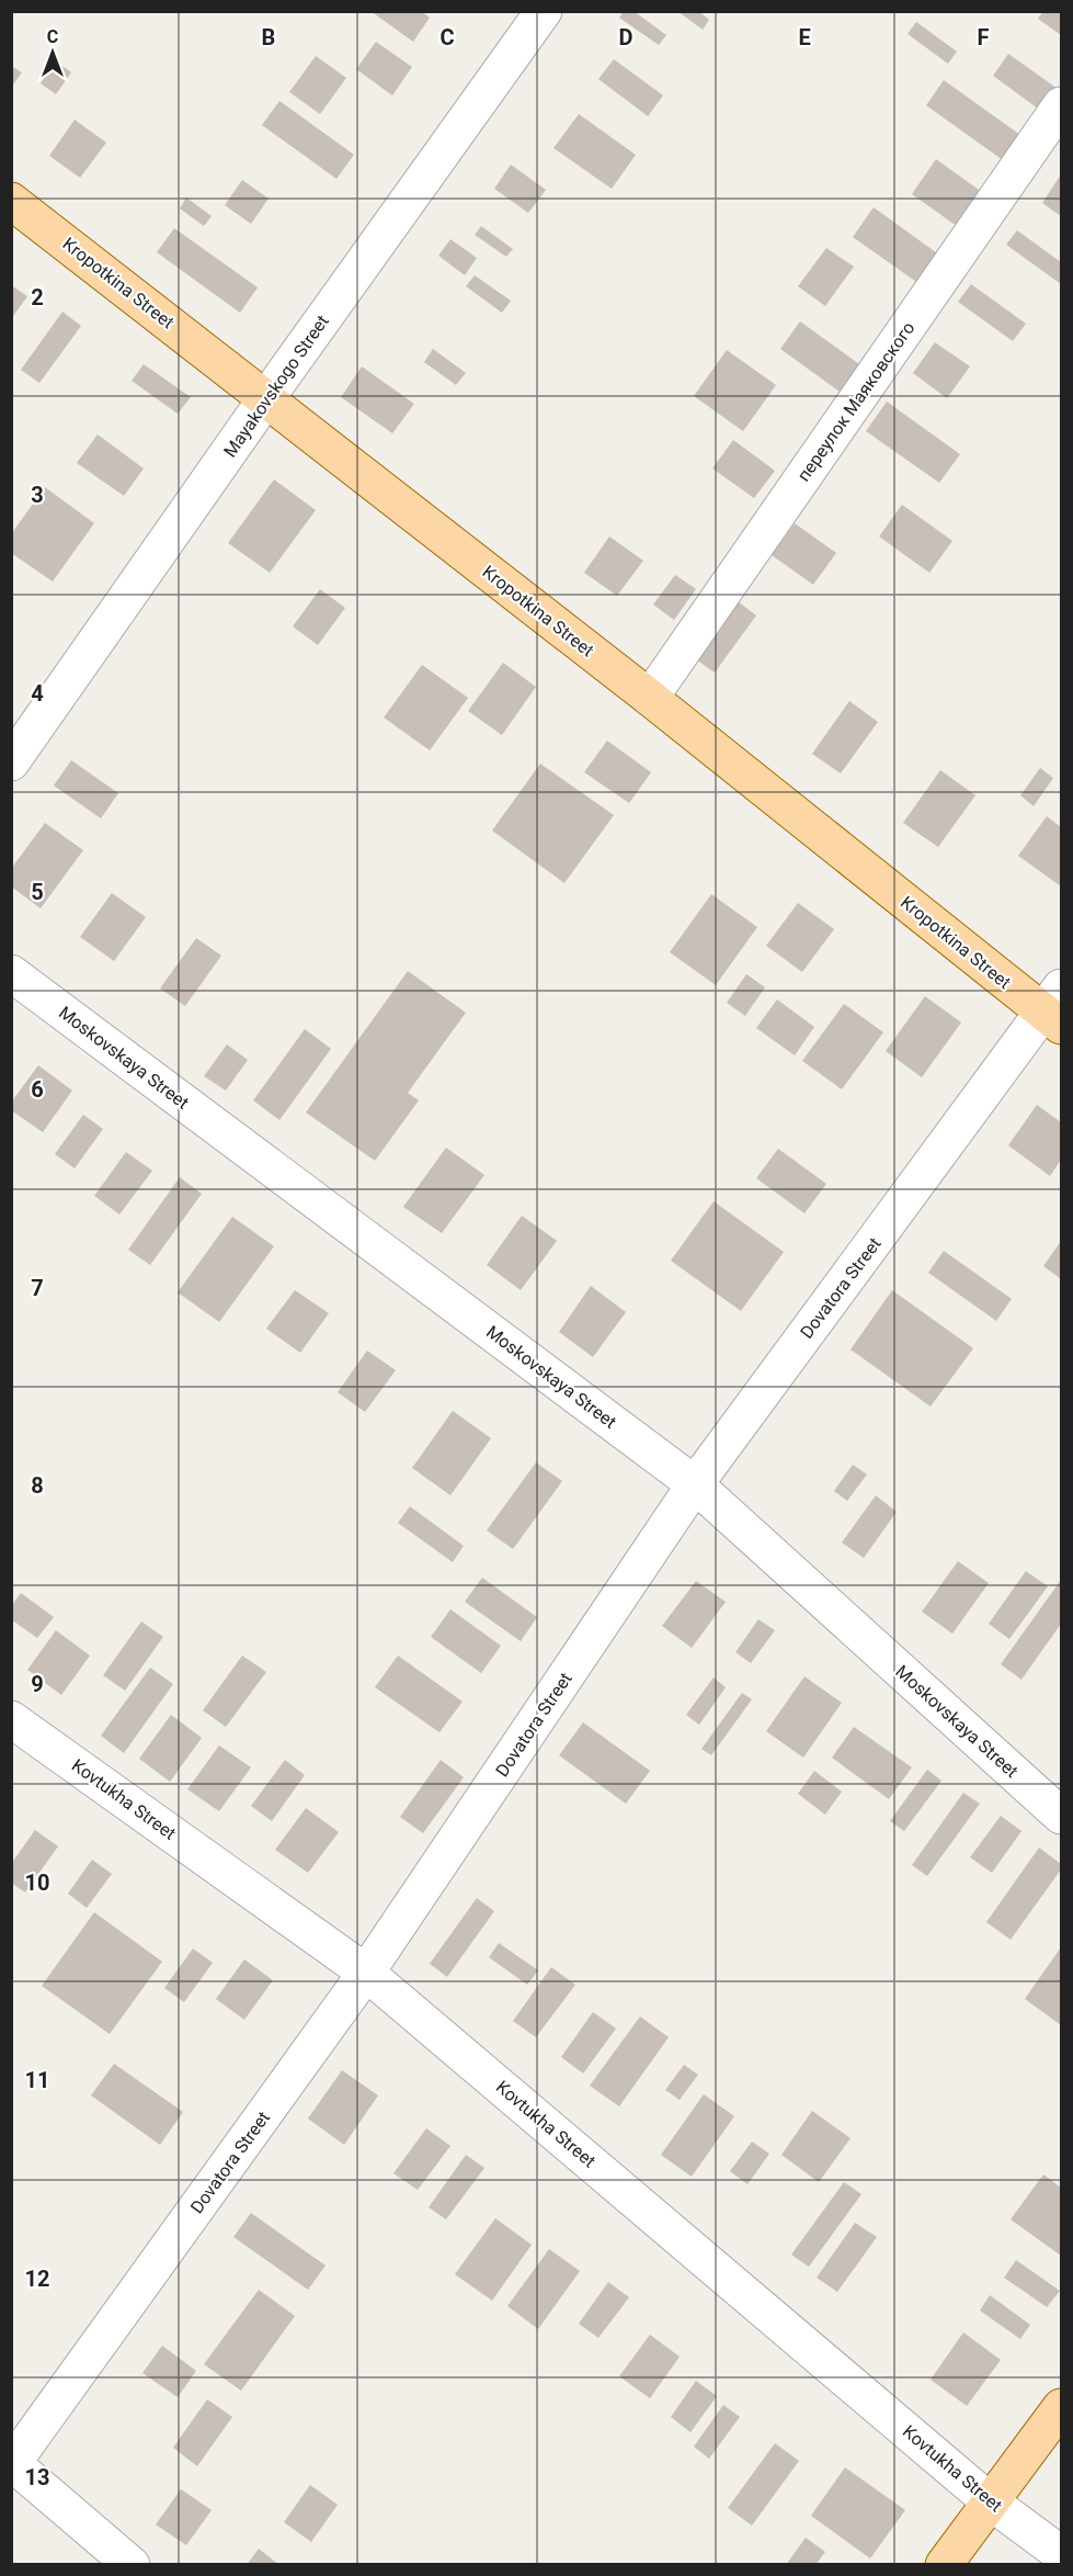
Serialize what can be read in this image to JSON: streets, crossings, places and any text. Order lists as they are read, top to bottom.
{
  "streets": {
    "main road": ["Kropotkina Street"],
    "street": [
      "Mayakovskogo Street",
      "переулок Маяковского",
      "Moskovskaya Street",
      "Dovatora Street",
      "Kovtukha Street"
    ]
  },
  "crossings": [
    ["Kropotkina Street", "Mayakovskogo Street"],
    ["Kropotkina Street", "переулок Маяковского"],
    ["Kropotkina Street", "Dovatora Street"],
    ["Moskovskaya Street", "Dovatora Street"],
    ["Dovatora Street", "Kovtukha Street"]
  ],
  "north": "top",
  "grid": {
    "columns": [
      "B",
      "C",
      "D",
      "E",
      "F"
    ],
    "rows": [
      "2",
      "3",
      "4",
      "5",
      "6",
      "7",
      "8",
      "9",
      "10",
      "11",
      "12",
      "13"
    ]
  }
}
